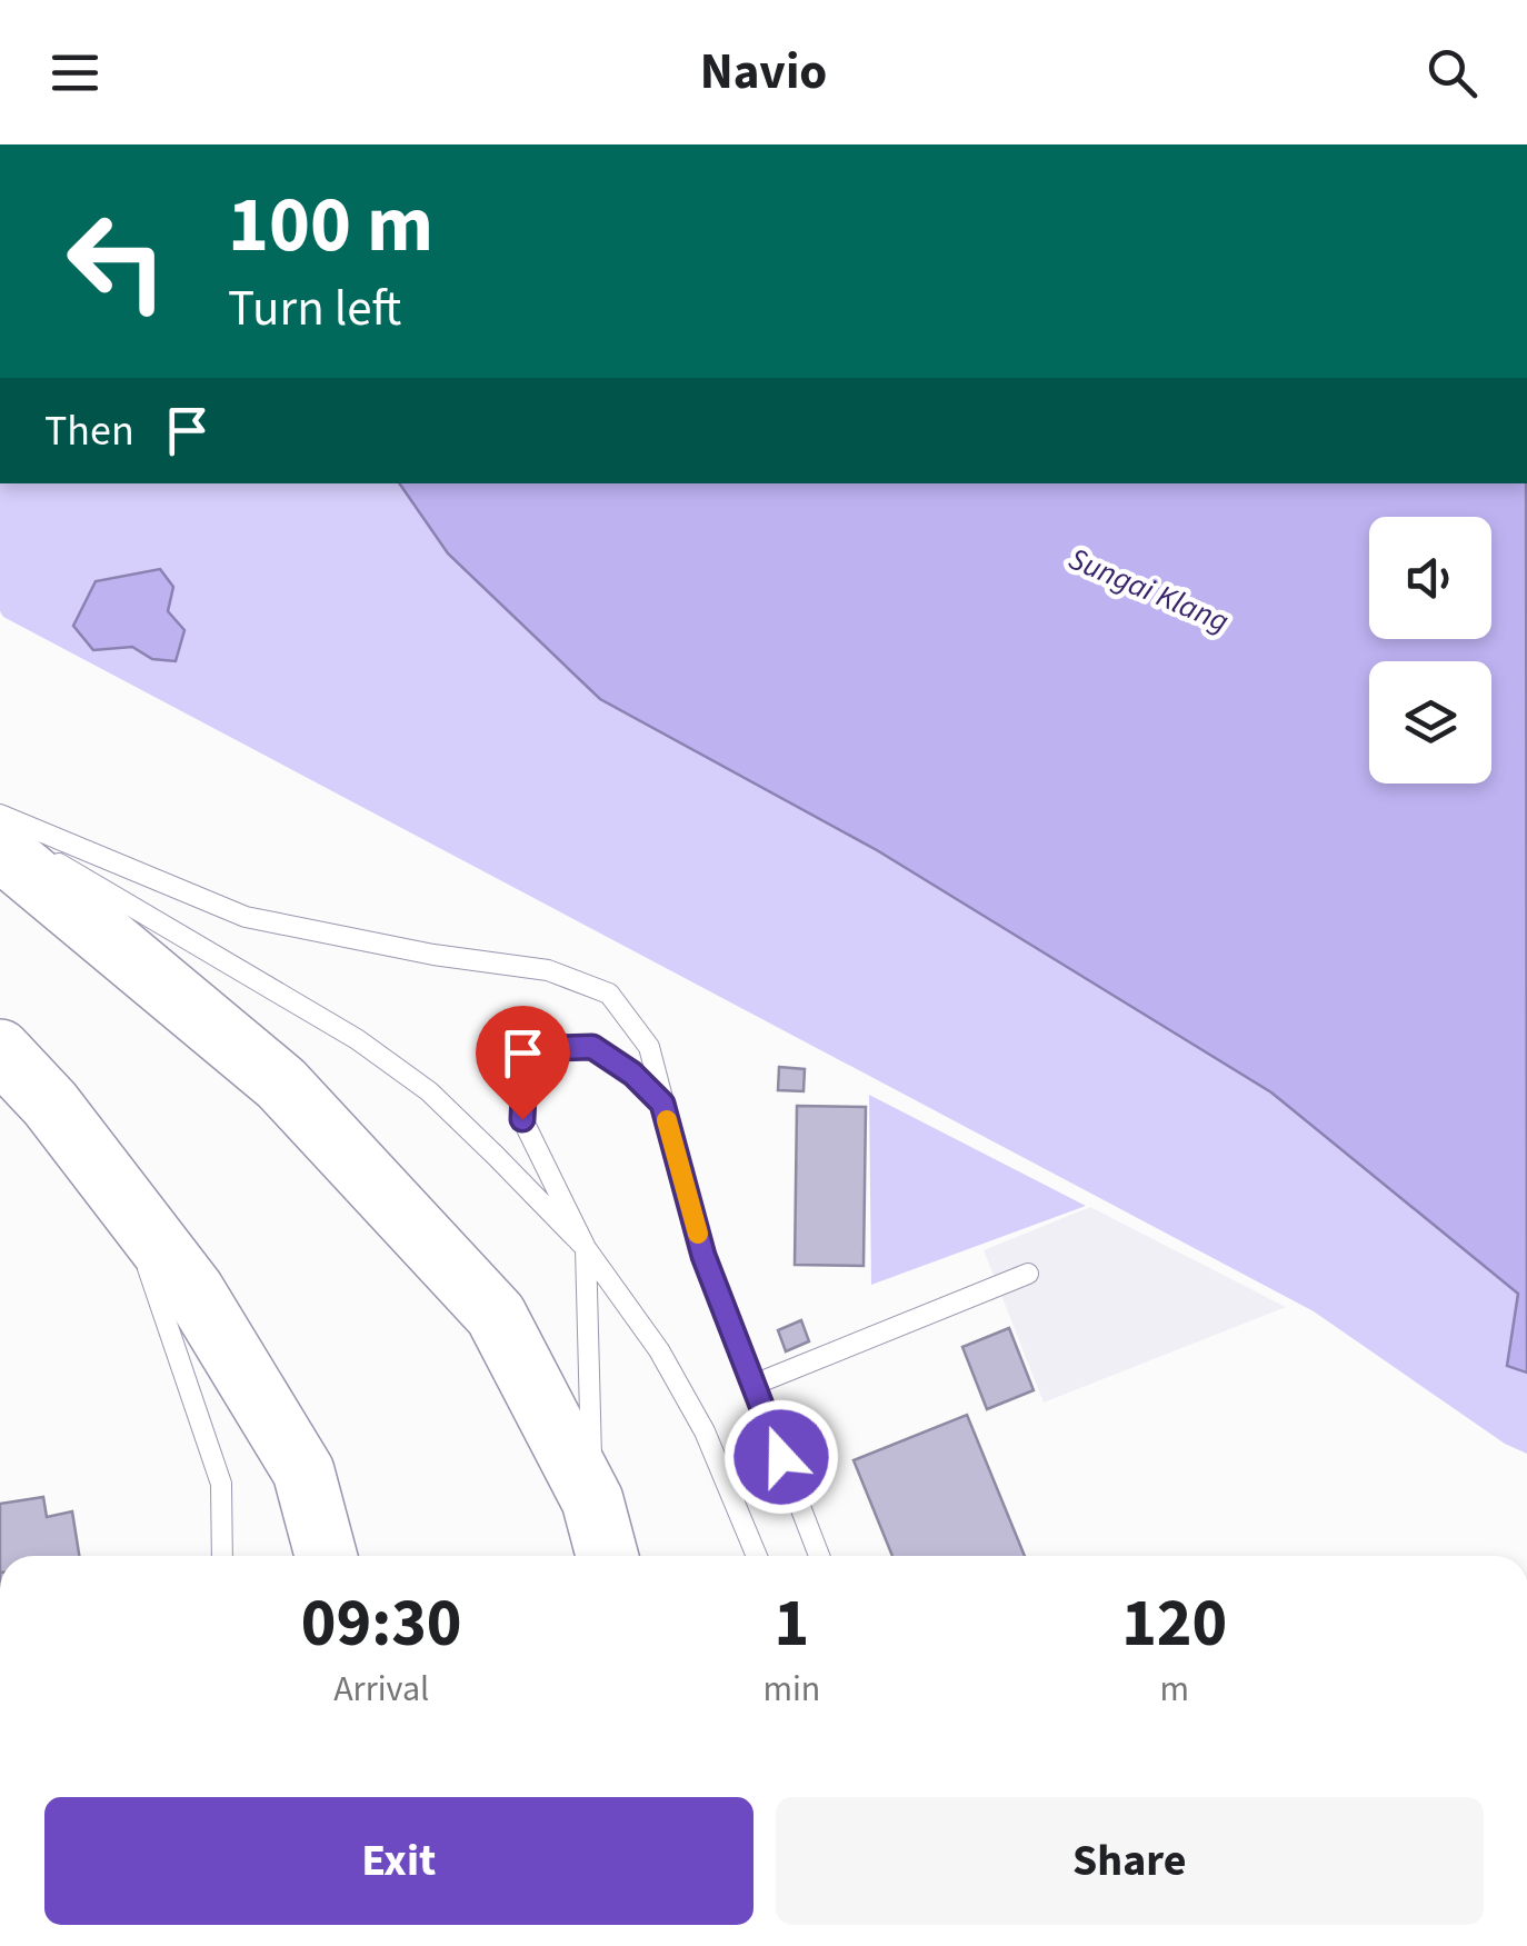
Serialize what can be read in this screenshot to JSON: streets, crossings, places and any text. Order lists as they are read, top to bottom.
{
  "water": ["Sungai Klang"],
  "page": {
    "header": "Navio",
    "turn": ["100 m", "Turn left"],
    "then": "Then",
    "eta": [
      "09:30",
      "Arrival",
      "1",
      "min",
      "120",
      "m"
    ],
    "buttons": ["Exit", "Share"]
  }
}
